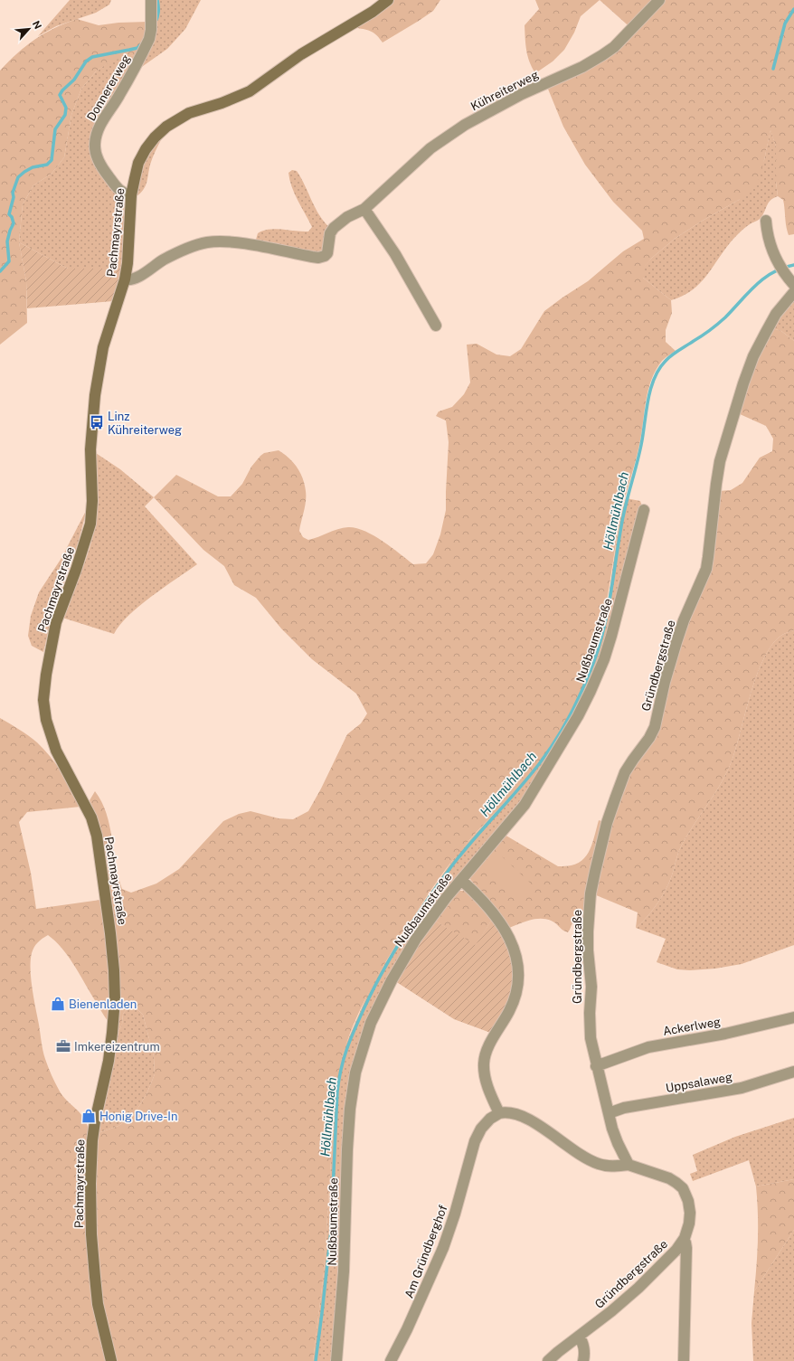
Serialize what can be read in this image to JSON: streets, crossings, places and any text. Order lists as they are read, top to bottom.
{
  "streets": {
    "street": [
      "Donnererweg",
      "Kühreiterweg",
      "Pachmayrstraße",
      "Nußbaumstraße",
      "Gründbergstraße",
      "Ackerlweg",
      "Uppsalaweg",
      "Am Gründberghof"
    ]
  },
  "crossings": [
    ["Donnererweg", "Pachmayrstraße"],
    ["Kühreiterweg", "Pachmayrstraße"],
    ["Gründbergstraße", "Ackerlweg"],
    ["Gründbergstraße", "Uppsalaweg"]
  ],
  "water": ["Höllmühlbach"],
  "places": {
    "bus stop": ["Linz Kühreiterweg"],
    "shop": ["Bienenladen", "Honig Drive-In"],
    "office": ["Imkereizentrum"]
  },
  "north": "top right"
}
